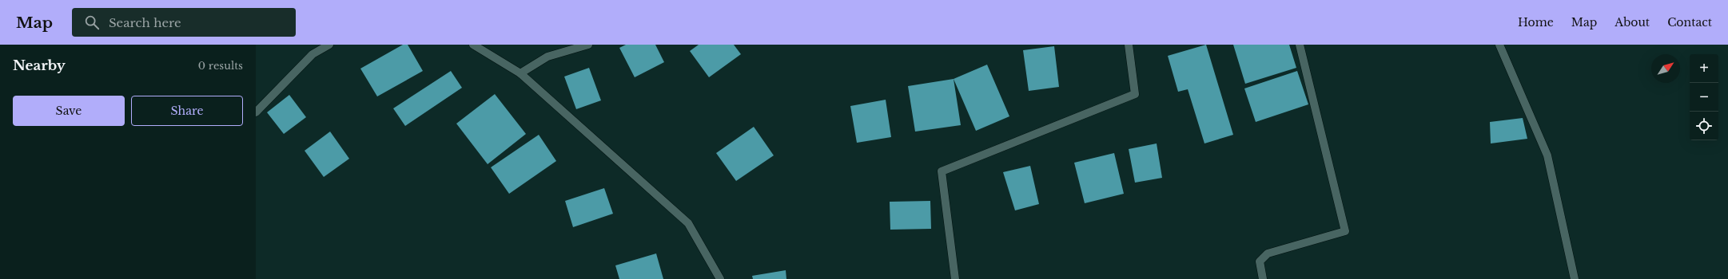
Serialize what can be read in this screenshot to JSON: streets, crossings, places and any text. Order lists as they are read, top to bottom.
{
  "north": "top right",
  "page": {
    "header": "Map",
    "search": "Search here",
    "nav": [
      "Home",
      "Map",
      "About",
      "Contact"
    ],
    "heading": ["Nearby", "0 results"],
    "map_buttons": ["+", "−"],
    "buttons": ["Save", "Share"]
  }
}
